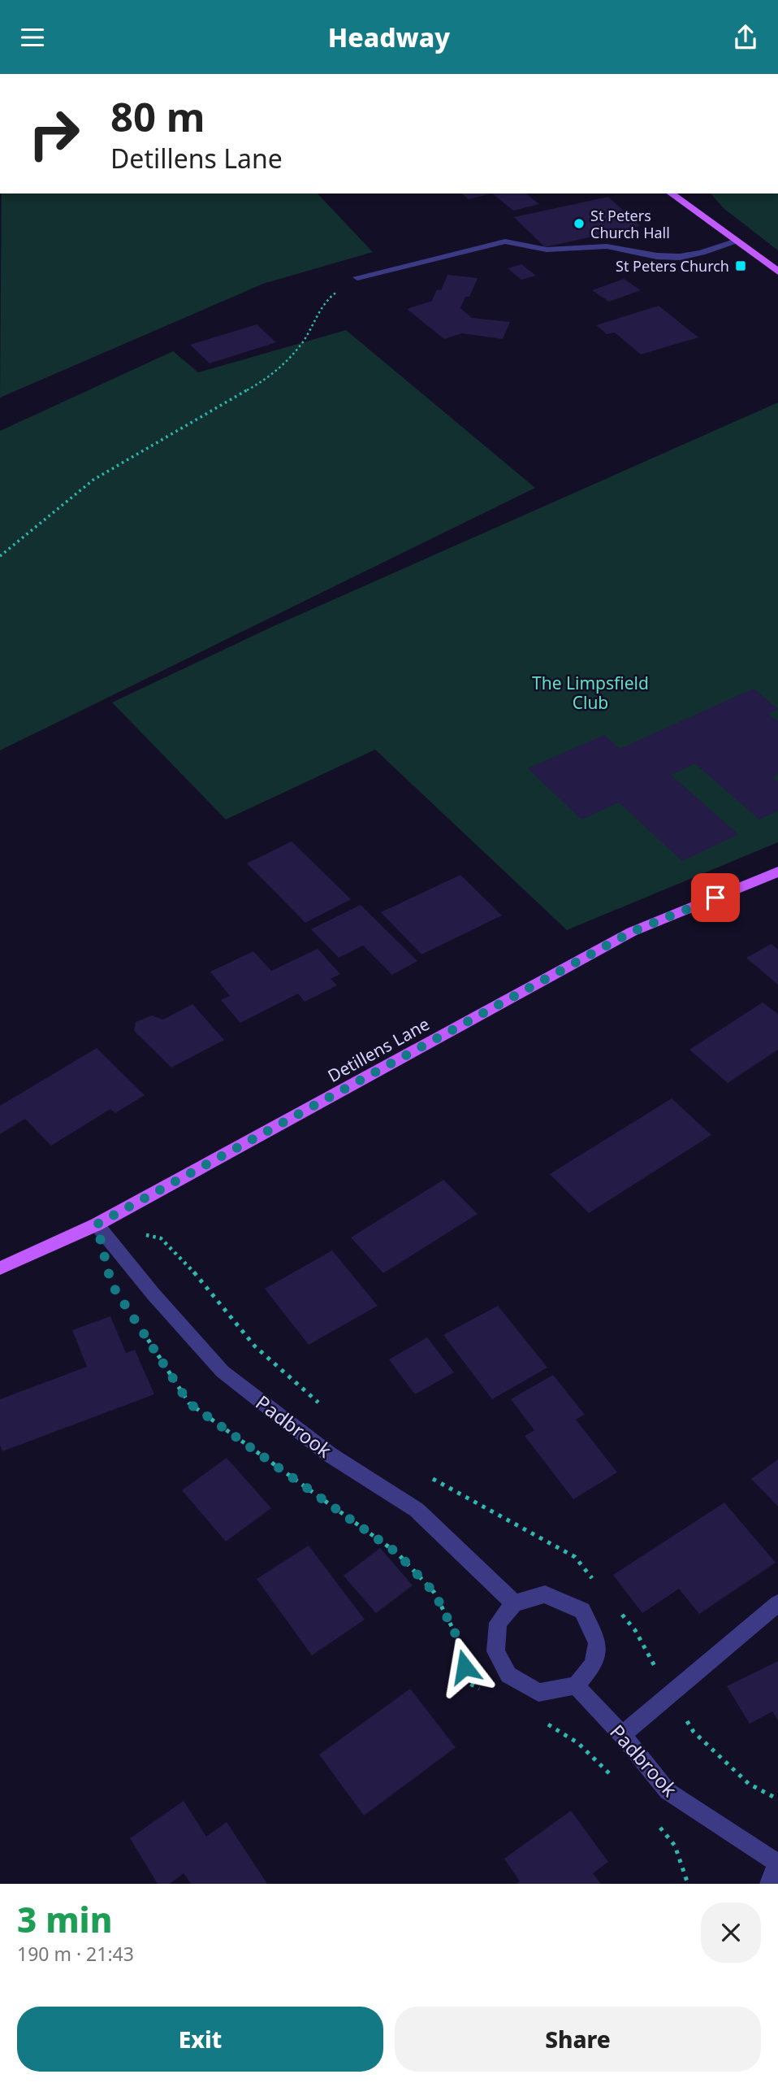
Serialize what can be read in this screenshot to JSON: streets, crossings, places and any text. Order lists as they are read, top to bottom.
{
  "streets": {
    "main road": ["Detillens Lane"],
    "street": ["Padbrook"]
  },
  "crossings": [
    ["Detillens Lane", "Padbrook"]
  ],
  "parks": ["The Limpsfield Club"],
  "places": {
    "other": ["St Peters Church Hall"],
    "transit": ["St Peters Church"]
  },
  "page": {
    "header": "Headway",
    "turn": ["80 m", "Detillens Lane"],
    "heading": ["3 min", "190 m · 21:43"],
    "buttons": ["Exit", "Share"]
  }
}
